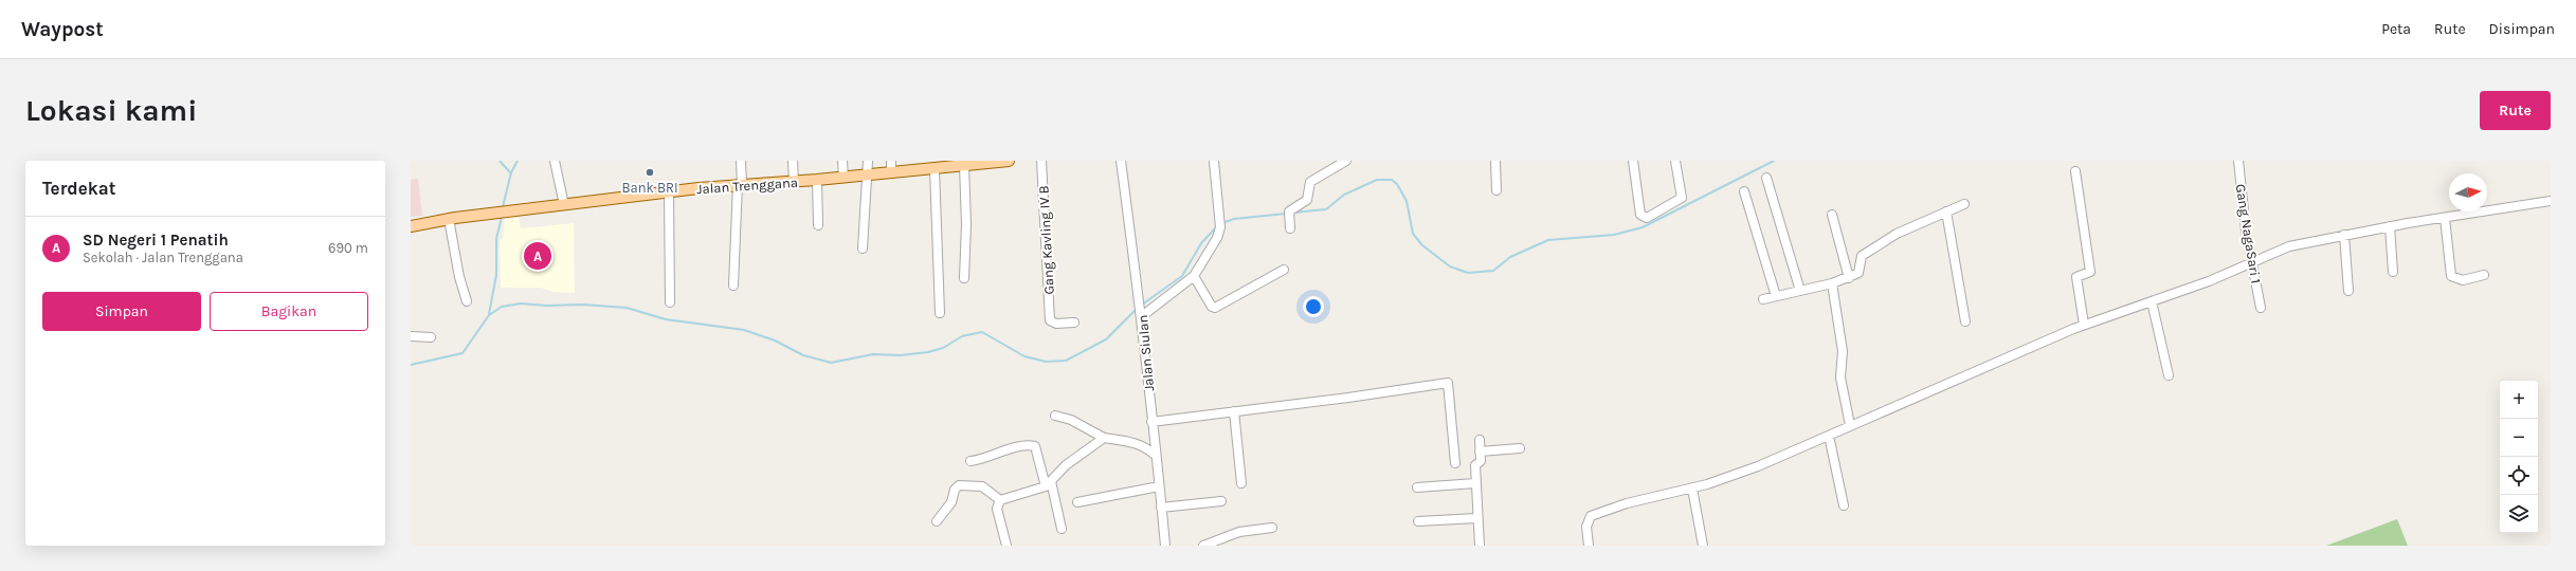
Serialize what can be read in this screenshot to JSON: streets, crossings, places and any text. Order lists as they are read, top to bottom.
{
  "streets": {
    "main road": ["Jalan Trenggana"],
    "street": ["Gang NagaSari 1", "Gang Kavling IV B", "Jalan Siulan"]
  },
  "places": ["Bank BRI"],
  "north": "right",
  "page": {
    "header": "Waypost",
    "nav": ["Peta", "Rute", "Disimpan"],
    "buttons": [
      "Rute",
      ["Simpan", "Bagikan"]
    ],
    "title": "Lokasi kami",
    "heading": "Terdekat",
    "list": [
      {
        "mark": "A",
        "name": "SD Negeri 1 Penatih",
        "note": "Sekolah · Jalan Trenggana",
        "value": "690 m"
      }
    ],
    "pins": "A",
    "map_buttons": ["+", "−"]
  }
}
